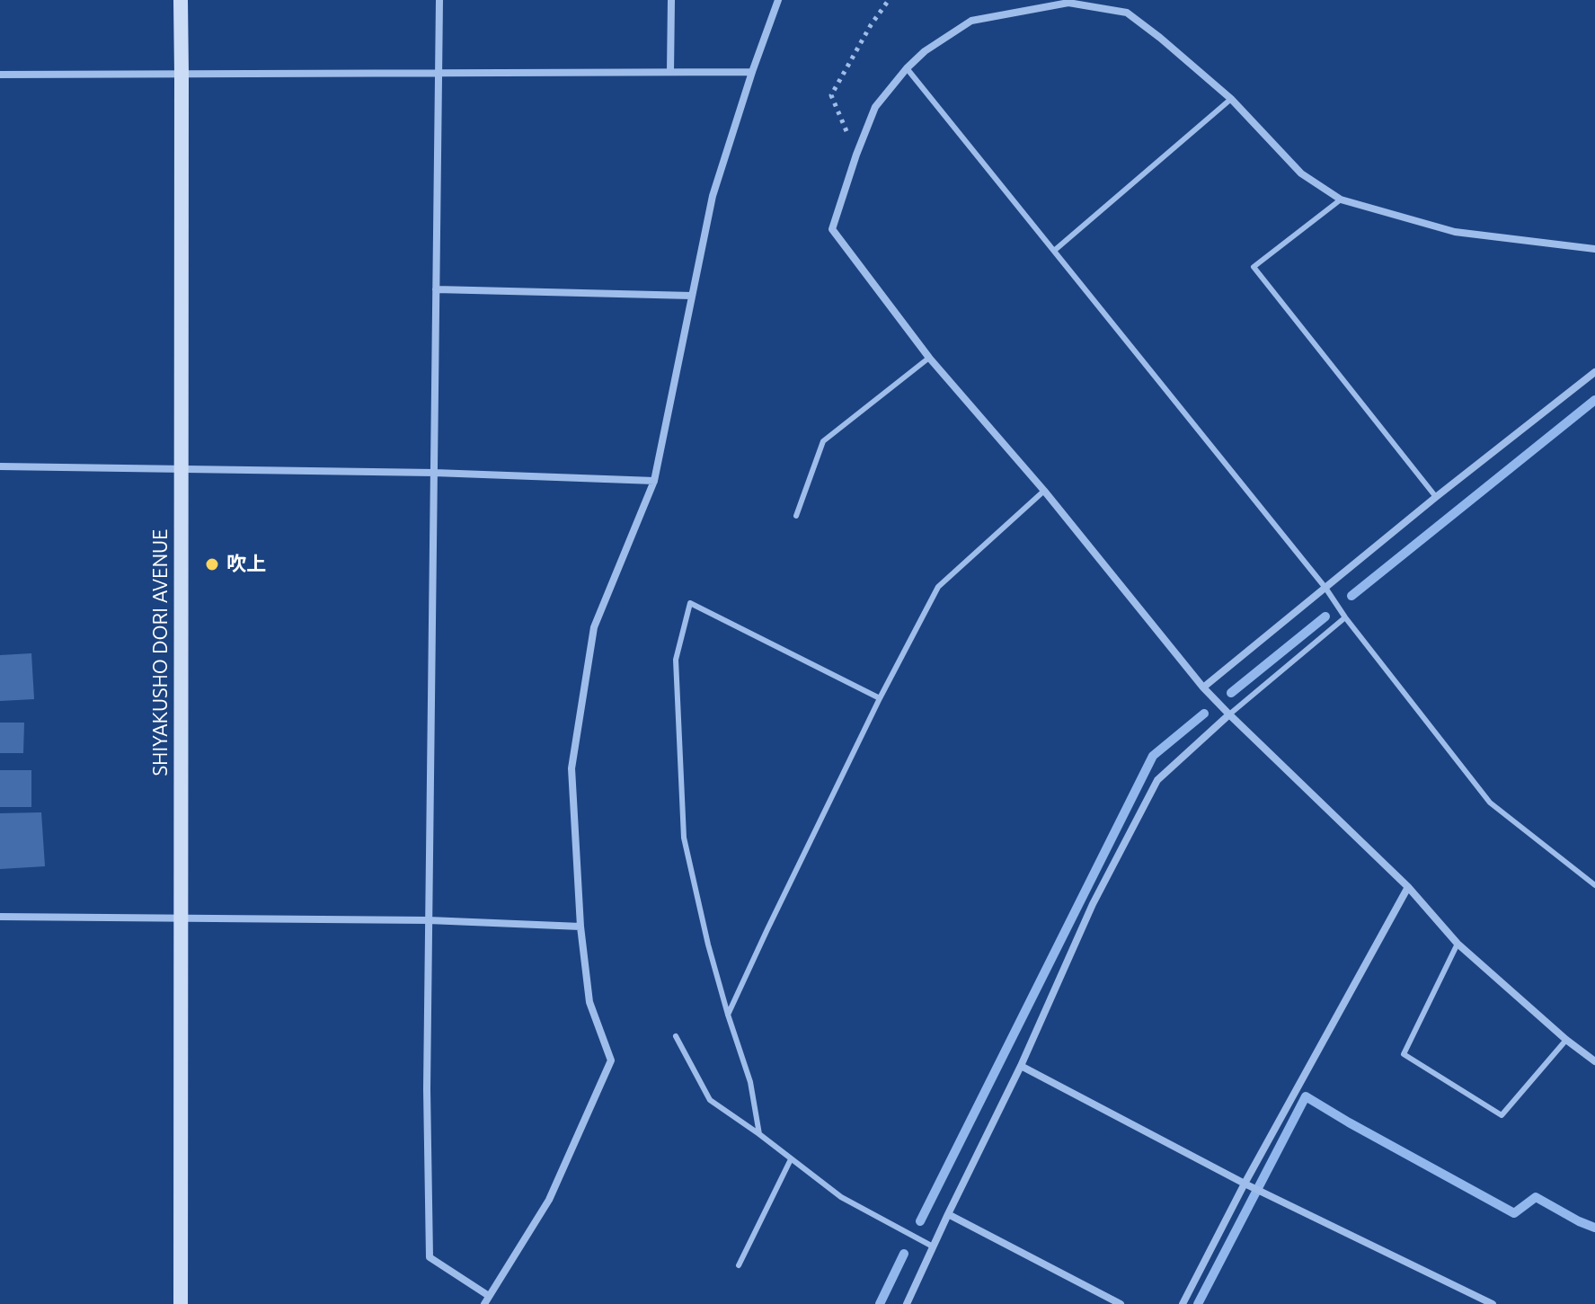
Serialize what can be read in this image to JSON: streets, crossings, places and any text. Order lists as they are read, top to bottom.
{
  "streets": {
    "street": ["SHIYAKUSHO DORI AVENUE"]
  },
  "places": ["吹上"]
}
